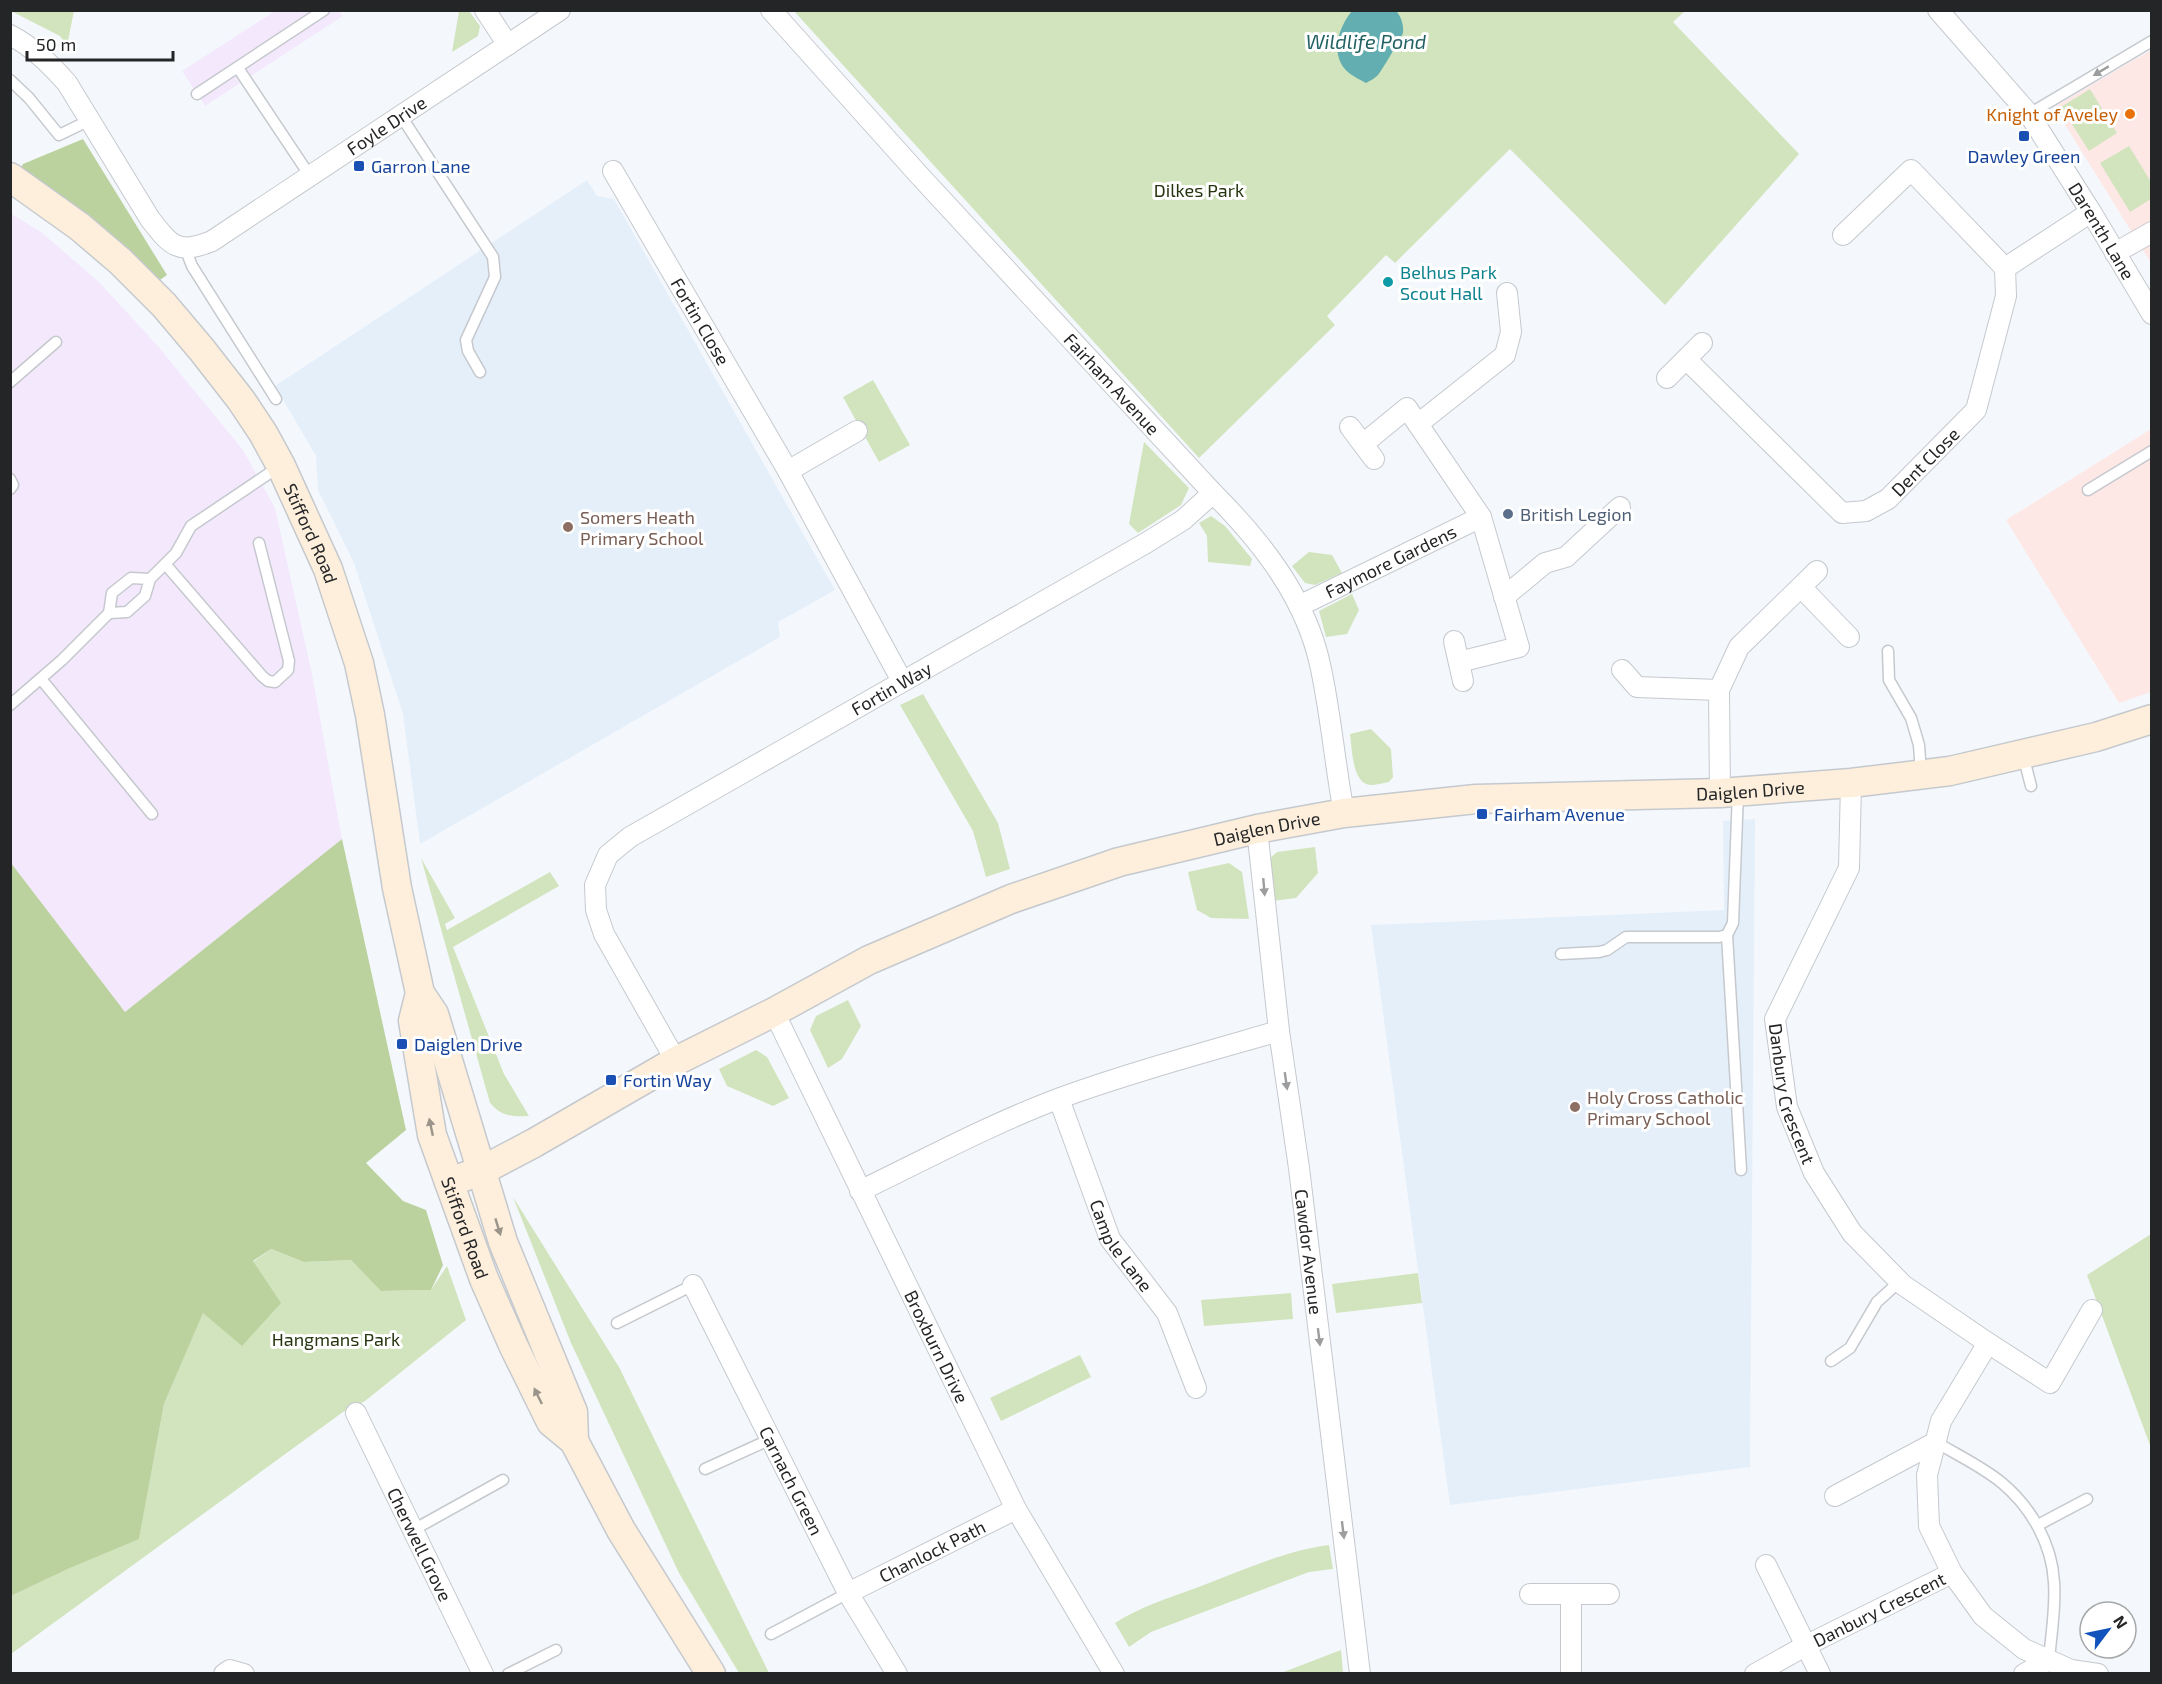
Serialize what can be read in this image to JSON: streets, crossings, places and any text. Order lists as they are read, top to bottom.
{
  "streets": {
    "main road": ["Stifford Road", "Daiglen Drive"],
    "street": [
      "Foyle Drive",
      "Darenth Lane",
      "Fortin Close",
      "Fairham Avenue",
      "Dent Close",
      "Faymore Gardens",
      "Fortin Way",
      "Danbury Crescent",
      "Cample Lane",
      "Cawdor Avenue",
      "Broxburn Drive",
      "Carnach Green",
      "Cherwell Grove",
      "Chanlock Path"
    ]
  },
  "crossings": [
    ["Fortin Close", "Fortin Way"],
    ["Fairham Avenue", "Faymore Gardens"],
    ["Fairham Avenue", "Fortin Way"],
    ["Fairham Avenue", "Daiglen Drive"],
    ["Stifford Road", "Daiglen Drive"],
    ["Fortin Way", "Daiglen Drive"],
    ["Daiglen Drive", "Danbury Crescent"],
    ["Daiglen Drive", "Cawdor Avenue"],
    ["Daiglen Drive", "Broxburn Drive"],
    ["Broxburn Drive", "Chanlock Path"],
    ["Carnach Green", "Chanlock Path"]
  ],
  "one_way": ["Cawdor Avenue"],
  "water": ["Wildlife Pond"],
  "parks": ["Dilkes Park", "Hangmans Park"],
  "places": {
    "other": [
      "Knight of Aveley",
      "Belhus Park Scout Hall",
      "British Legion",
      "Somers Heath Primary School",
      "Holy Cross Catholic Primary School"
    ],
    "transit": [
      "Dawley Green",
      "Garron Lane",
      "Fairham Avenue",
      "Daiglen Drive",
      "Fortin Way"
    ]
  },
  "scale_bar": "50 m",
  "north": "top right"
}
